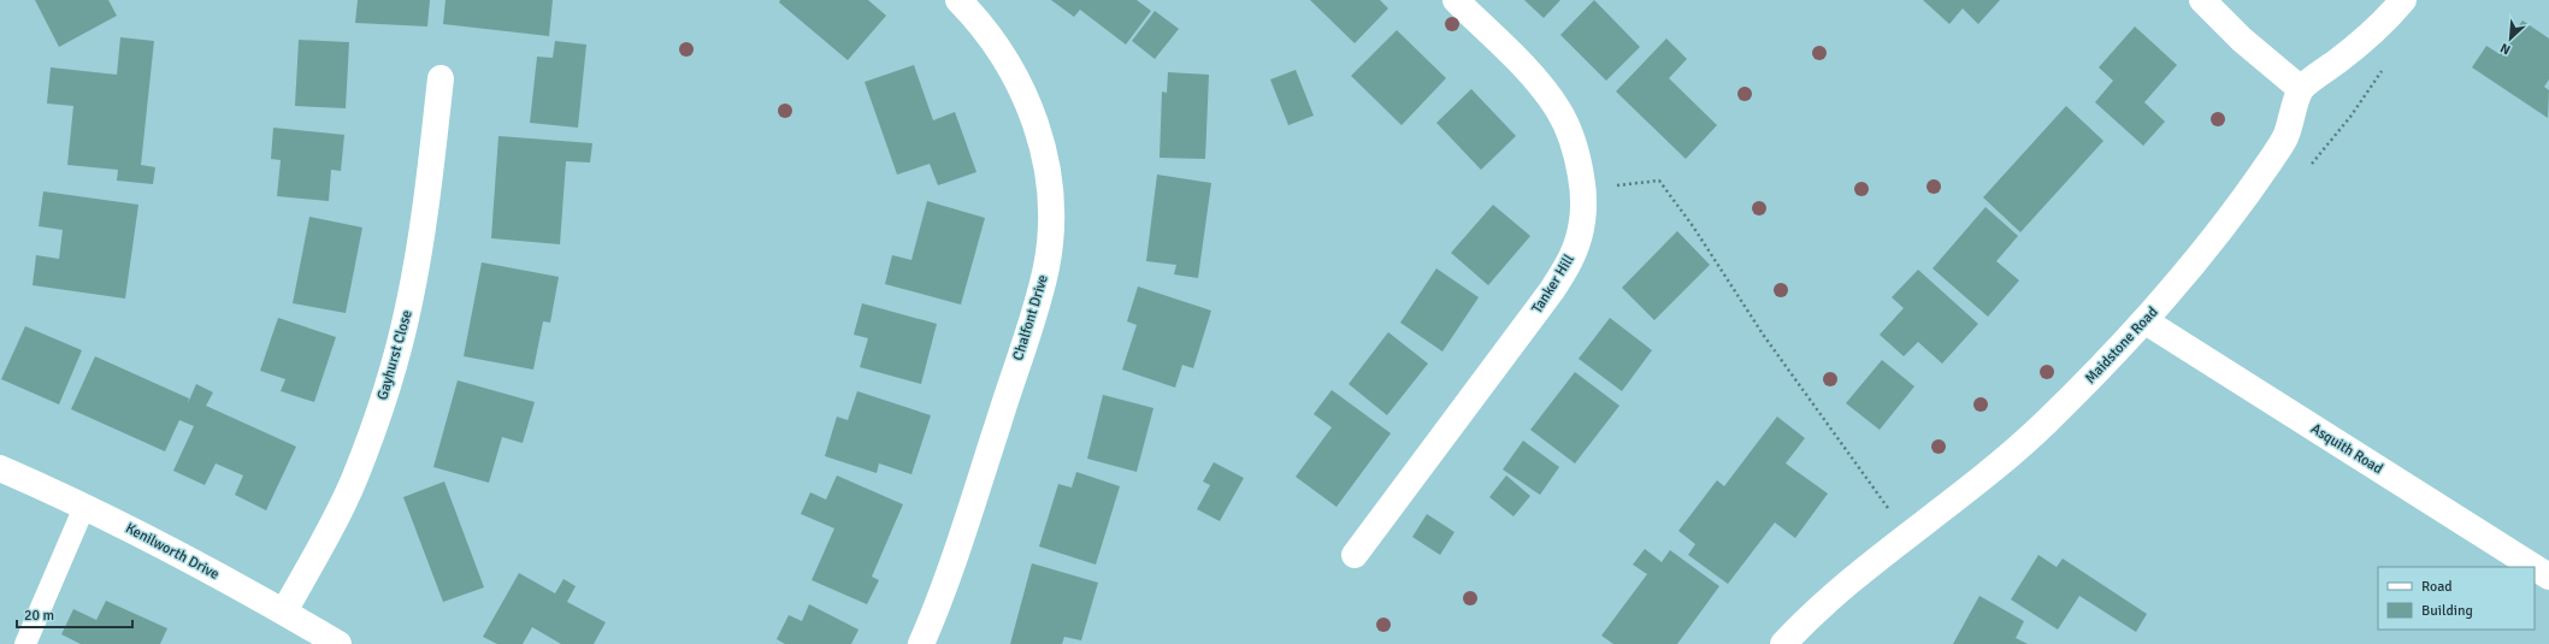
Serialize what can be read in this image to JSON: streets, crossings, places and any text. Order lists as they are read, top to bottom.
{
  "streets": {
    "street": [
      "Tanker Hill",
      "Chalfont Drive",
      "Maidstone Road",
      "Gayhurst Close",
      "Asquith Road",
      "Kenilworth Drive"
    ]
  },
  "crossings": [
    ["Maidstone Road", "Asquith Road"],
    ["Gayhurst Close", "Kenilworth Drive"]
  ],
  "legend": ["Road", "Building"],
  "scale_bar": "20 m",
  "north": "bottom left"
}
